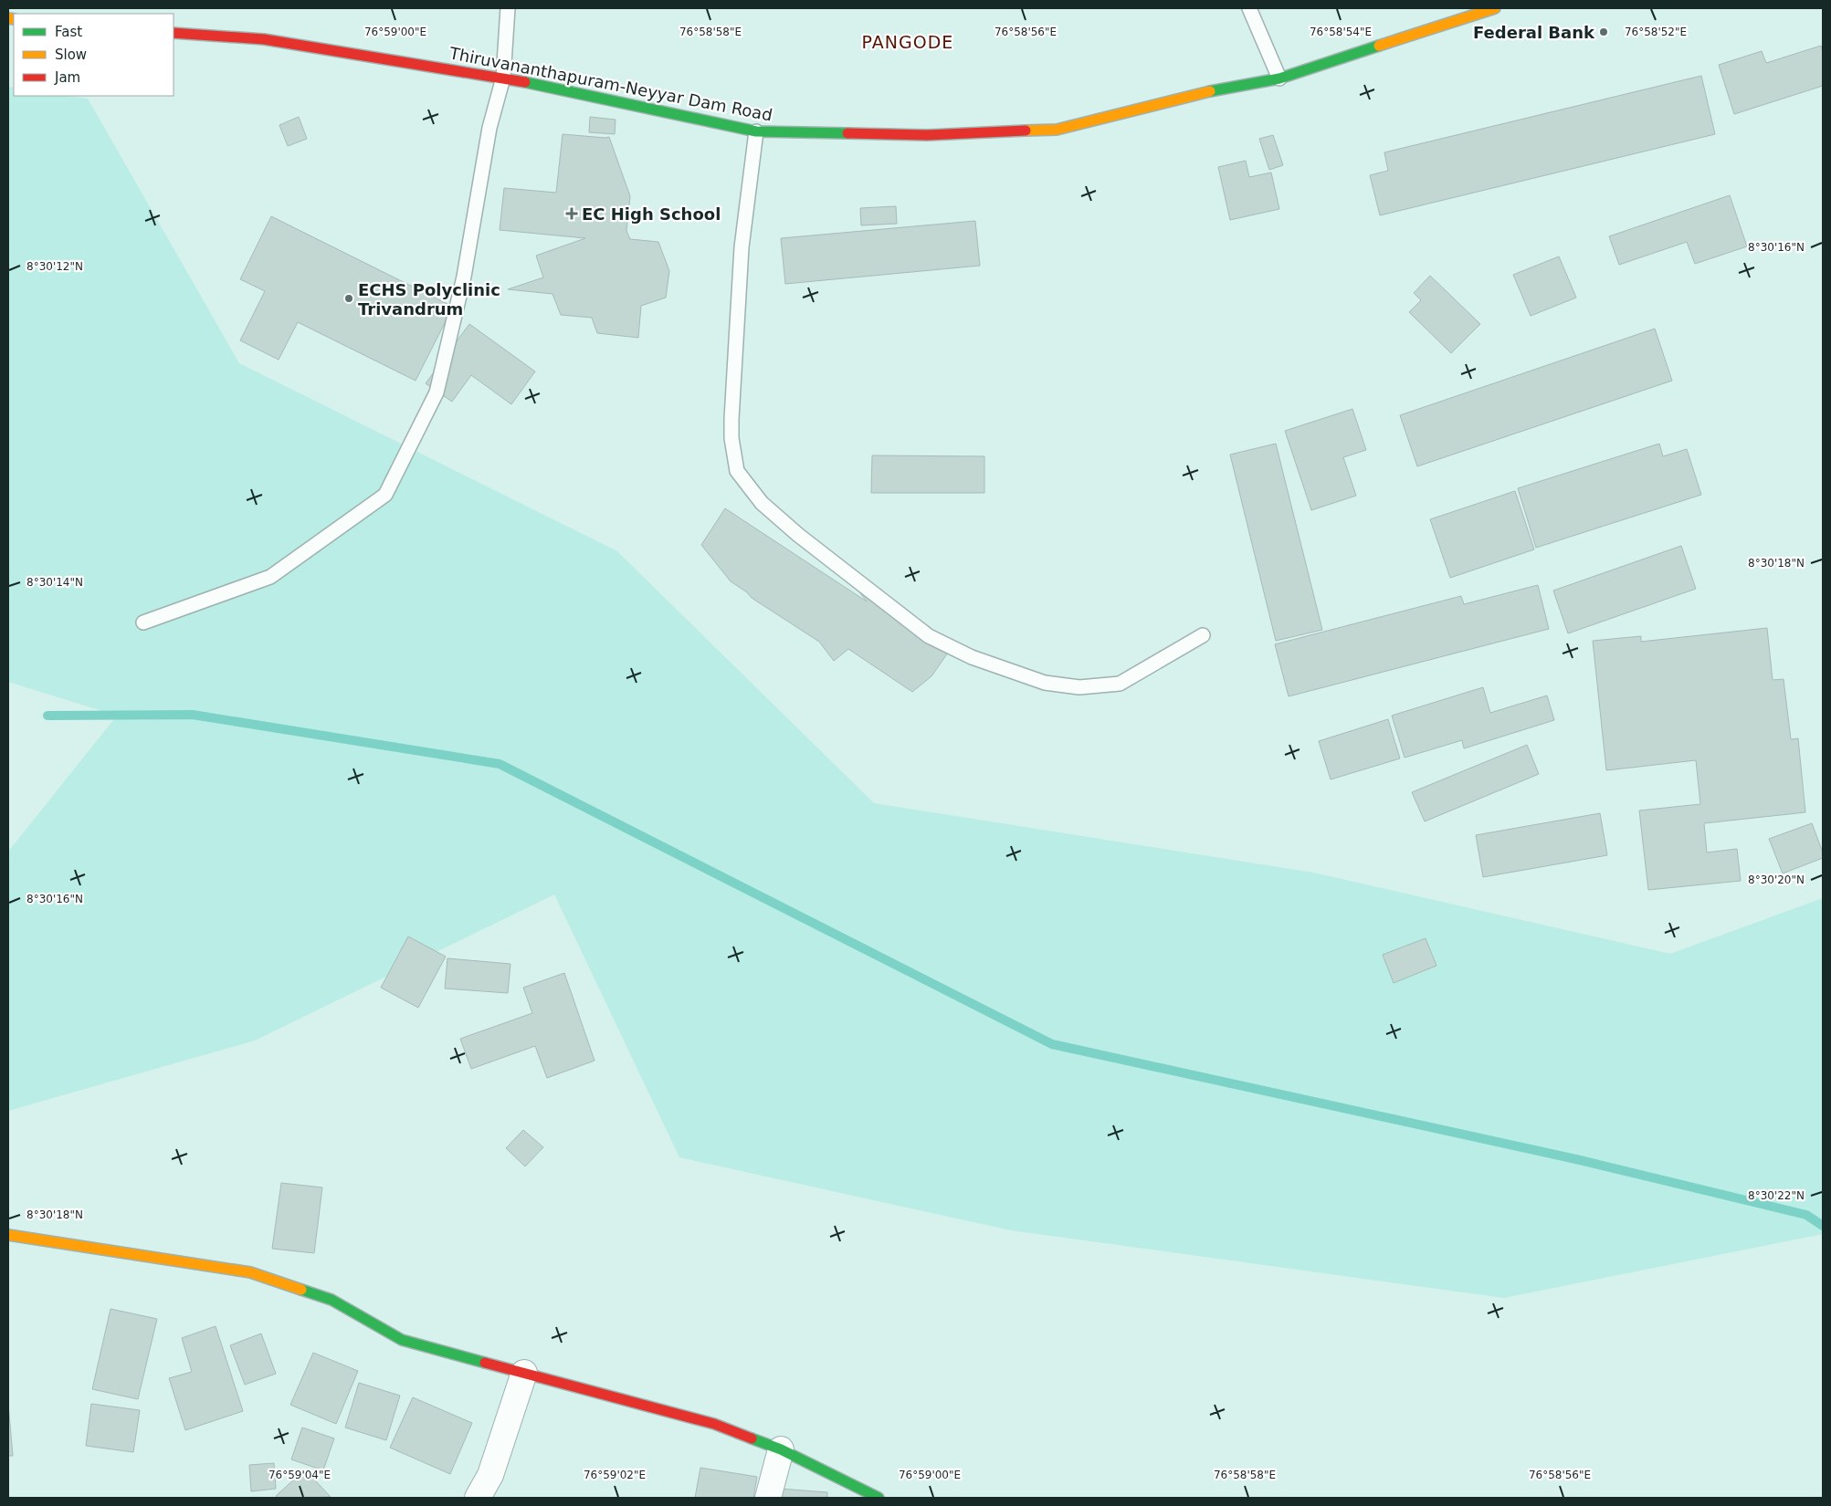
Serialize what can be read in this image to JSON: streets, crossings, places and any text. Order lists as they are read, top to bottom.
{
  "streets": {
    "main road": ["Thiruvananthapuram-Neyyar Dam Road"]
  },
  "districts": ["PANGODE"],
  "places": {
    "other": ["Federal Bank", "ECHS Polyclinic Trivandrum"],
    "health": ["EC High School"]
  },
  "legend": ["Fast", "Slow", "Jam"],
  "coordinates": [
    "76°59'00\"E",
    "76°58'58\"E",
    "76°58'56\"E",
    "76°58'52\"E",
    "76°58'54\"E",
    "8°30'16\"N",
    "8°30'12\"N",
    "8°30'18\"N",
    "8°30'14\"N",
    "8°30'20\"N",
    "8°30'22\"N",
    "76°59'04\"E",
    "76°59'02\"E"
  ]
}
